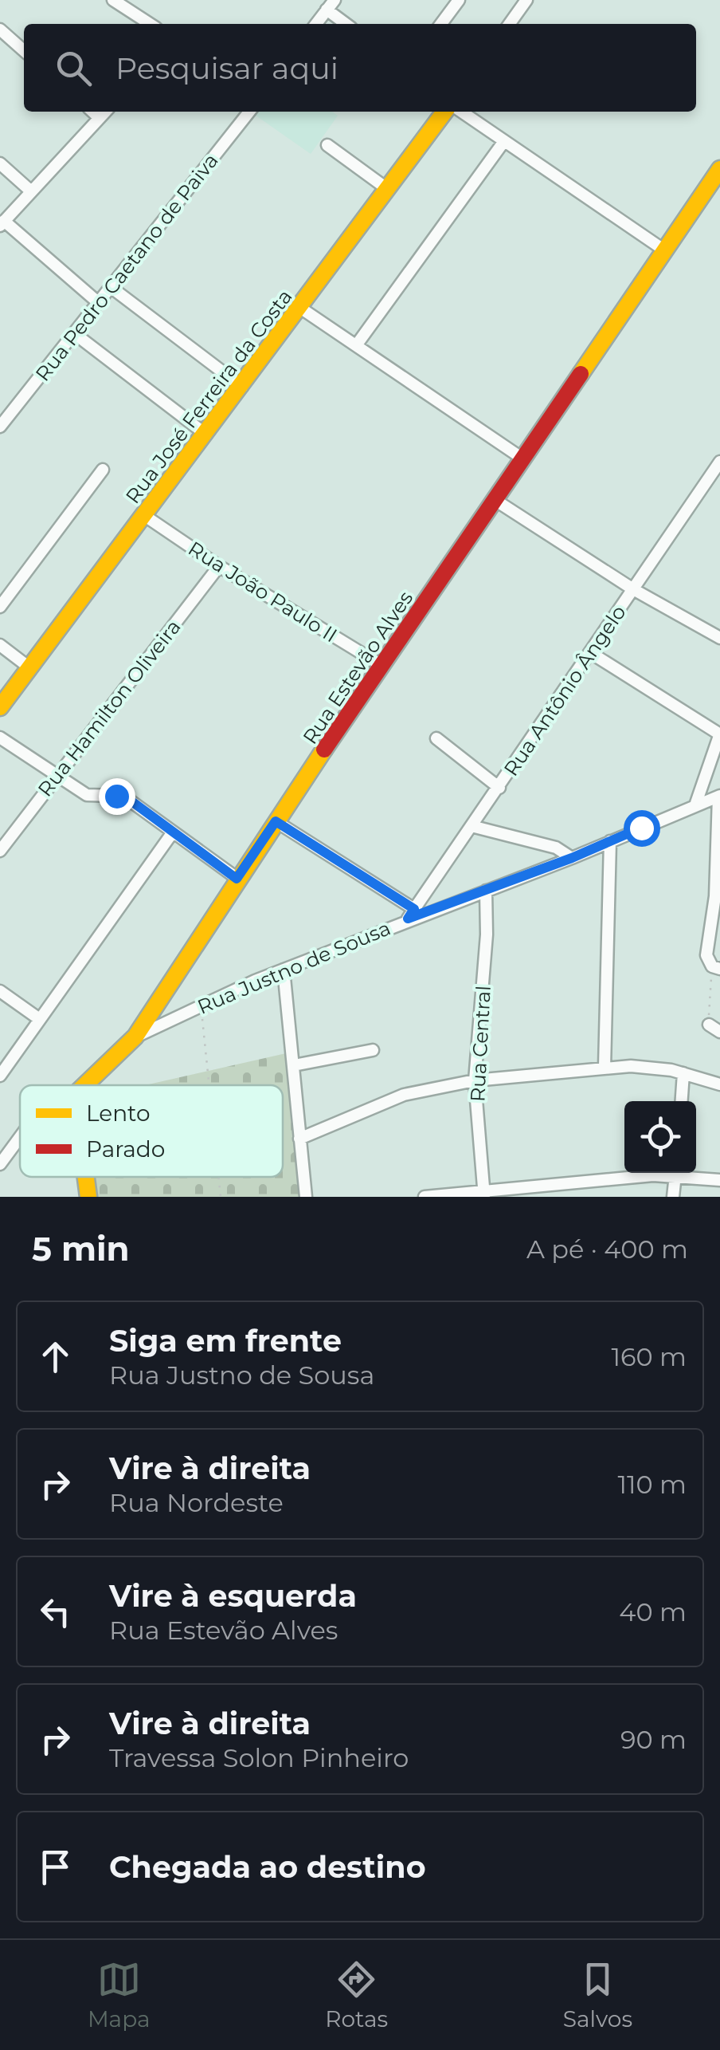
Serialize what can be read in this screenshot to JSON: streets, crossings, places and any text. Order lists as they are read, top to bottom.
{
  "streets": {
    "street": [
      "Rua Pedro Caetano de Paiva",
      "Rua José Ferreira da Costa",
      "Rua João Paulo II",
      "Rua Estevão Alves",
      "Rua Antônio Ângelo",
      "Rua Hamilton Oliveira",
      "Rua Justno de Sousa",
      "Rua Central"
    ]
  },
  "crossings": [
    ["Rua José Ferreira da Costa", "Rua João Paulo II"],
    ["Rua João Paulo II", "Rua Estevão Alves"],
    ["Rua João Paulo II", "Rua Hamilton Oliveira"],
    ["Rua Estevão Alves", "Rua Justno de Sousa"],
    ["Rua Antônio Ângelo", "Rua Justno de Sousa"],
    ["Rua Justno de Sousa", "Rua Central"]
  ],
  "legend": ["Lento", "Parado"],
  "page": {
    "search": "Pesquisar aqui",
    "heading": ["5 min", "A pé · 400 m"],
    "list": [
      ["Siga em frente", "Rua Justno de Sousa", "160 m"],
      ["Vire à direita", "Rua Nordeste", "110 m"],
      ["Vire à esquerda", "Rua Estevão Alves", "40 m"],
      ["Vire à direita", "Travessa Solon Pinheiro", "90 m"],
      "Chegada ao destino"
    ],
    "nav": ["Mapa", "Rotas", "Salvos"]
  }
}
